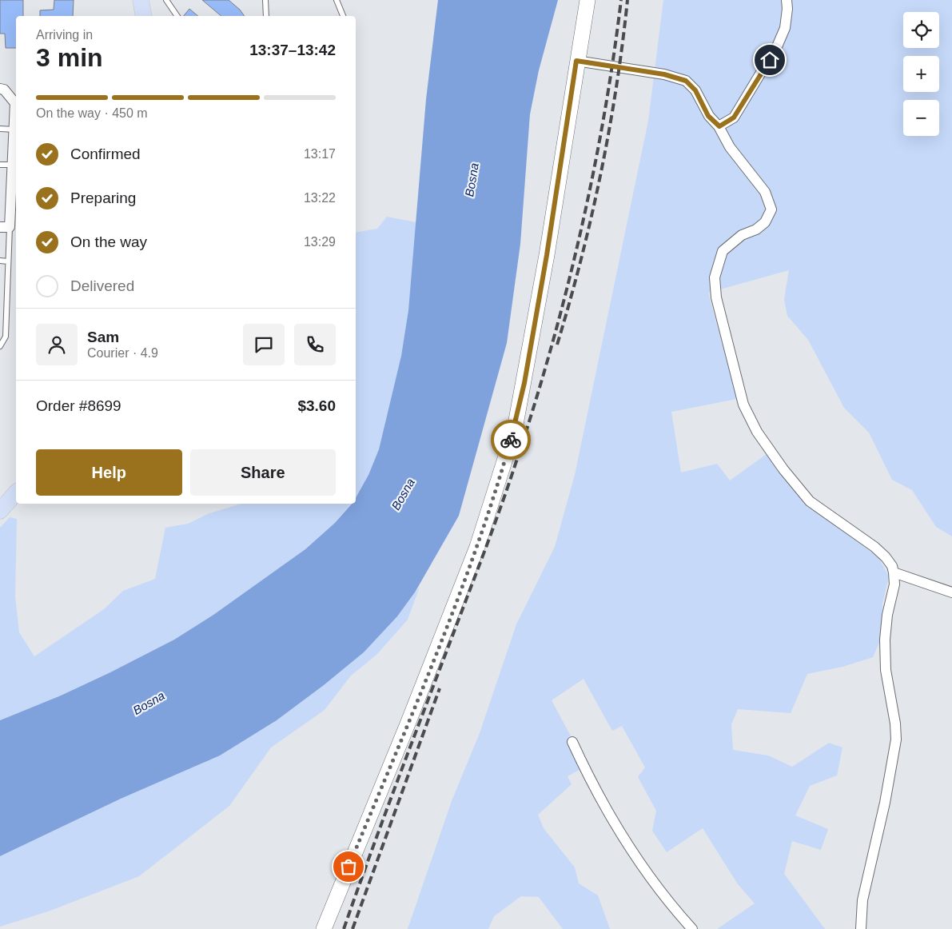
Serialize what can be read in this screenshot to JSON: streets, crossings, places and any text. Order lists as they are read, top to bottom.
{
  "water": ["Bosna"],
  "page": {
    "map_buttons": ["+", "−"],
    "heading": ["3 min", "Arriving in", "13:37–13:42"],
    "panel": [
      "Sam",
      "Courier · 4.9",
      "Order #8699",
      "$3.60"
    ],
    "bar": "On the way · 450 m",
    "list": [
      ["Confirmed", "13:17"],
      ["Preparing", "13:22"],
      ["On the way", "13:29"],
      "Delivered"
    ],
    "buttons": ["Help", "Share"]
  }
}
